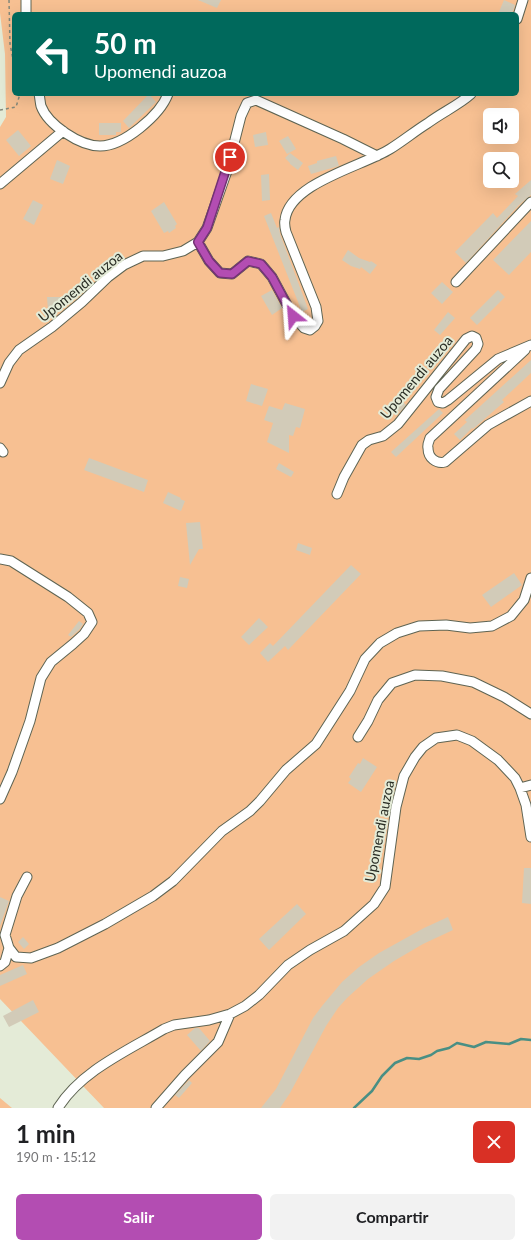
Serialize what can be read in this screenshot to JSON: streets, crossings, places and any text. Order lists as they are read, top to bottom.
{
  "streets": {
    "lane": ["Upomendi auzoa"]
  },
  "page": {
    "turn": ["50 m", "Upomendi auzoa"],
    "heading": ["1 min", "190 m · 15:12"],
    "buttons": ["Salir", "Compartir"]
  }
}
